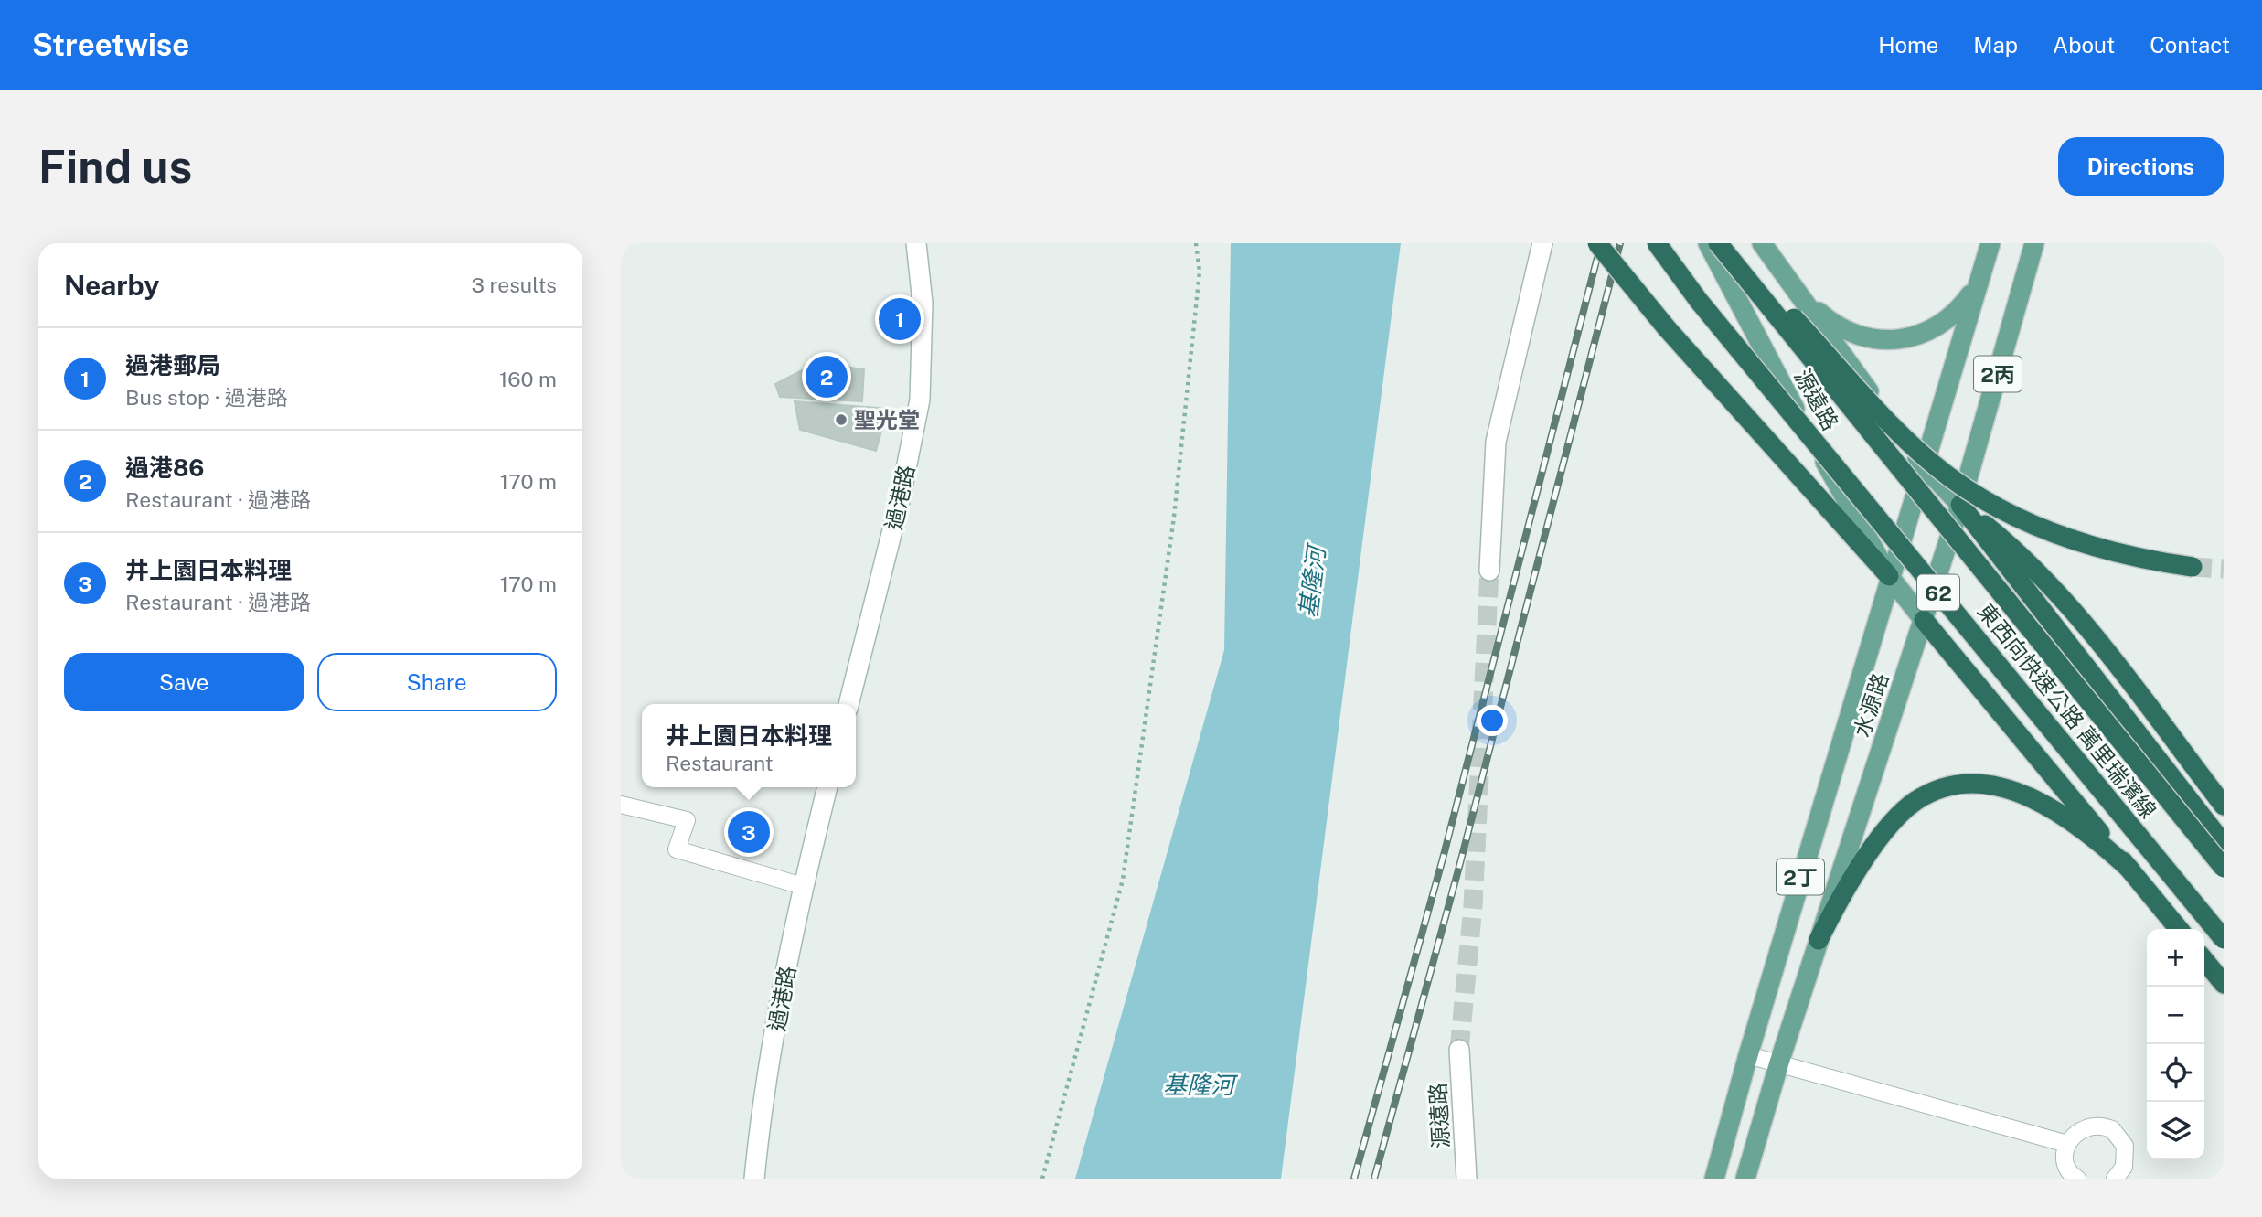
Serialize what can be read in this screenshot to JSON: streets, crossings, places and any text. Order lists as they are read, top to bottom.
{
  "streets": {
    "highway": ["62", "東西向快速公路 萬里瑞濱線"],
    "main road": [
      "2丙",
      "源遠路",
      "水源路",
      "2丁"
    ],
    "street": ["過港路"]
  },
  "crossings": [
    ["源遠路", "水源路"]
  ],
  "water": ["基隆河"],
  "places": ["聖光堂"],
  "page": {
    "header": "Streetwise",
    "nav": [
      "Home",
      "Map",
      "About",
      "Contact"
    ],
    "buttons": [
      "Directions",
      ["Save", "Share"]
    ],
    "title": "Find us",
    "heading": ["Nearby", "3 results"],
    "pins": ["1", "2", "3"],
    "list": [
      {
        "mark": "1",
        "name": "過港郵局",
        "note": "Bus stop · 過港路",
        "value": "160 m"
      },
      {
        "mark": "2",
        "name": "過港86",
        "note": "Restaurant · 過港路",
        "value": "170 m"
      },
      {
        "mark": "3",
        "name": "井上園日本料理",
        "note": "Restaurant · 過港路",
        "value": "170 m"
      }
    ],
    "popup": ["井上園日本料理", "Restaurant"],
    "map_buttons": ["+", "−"]
  }
}
